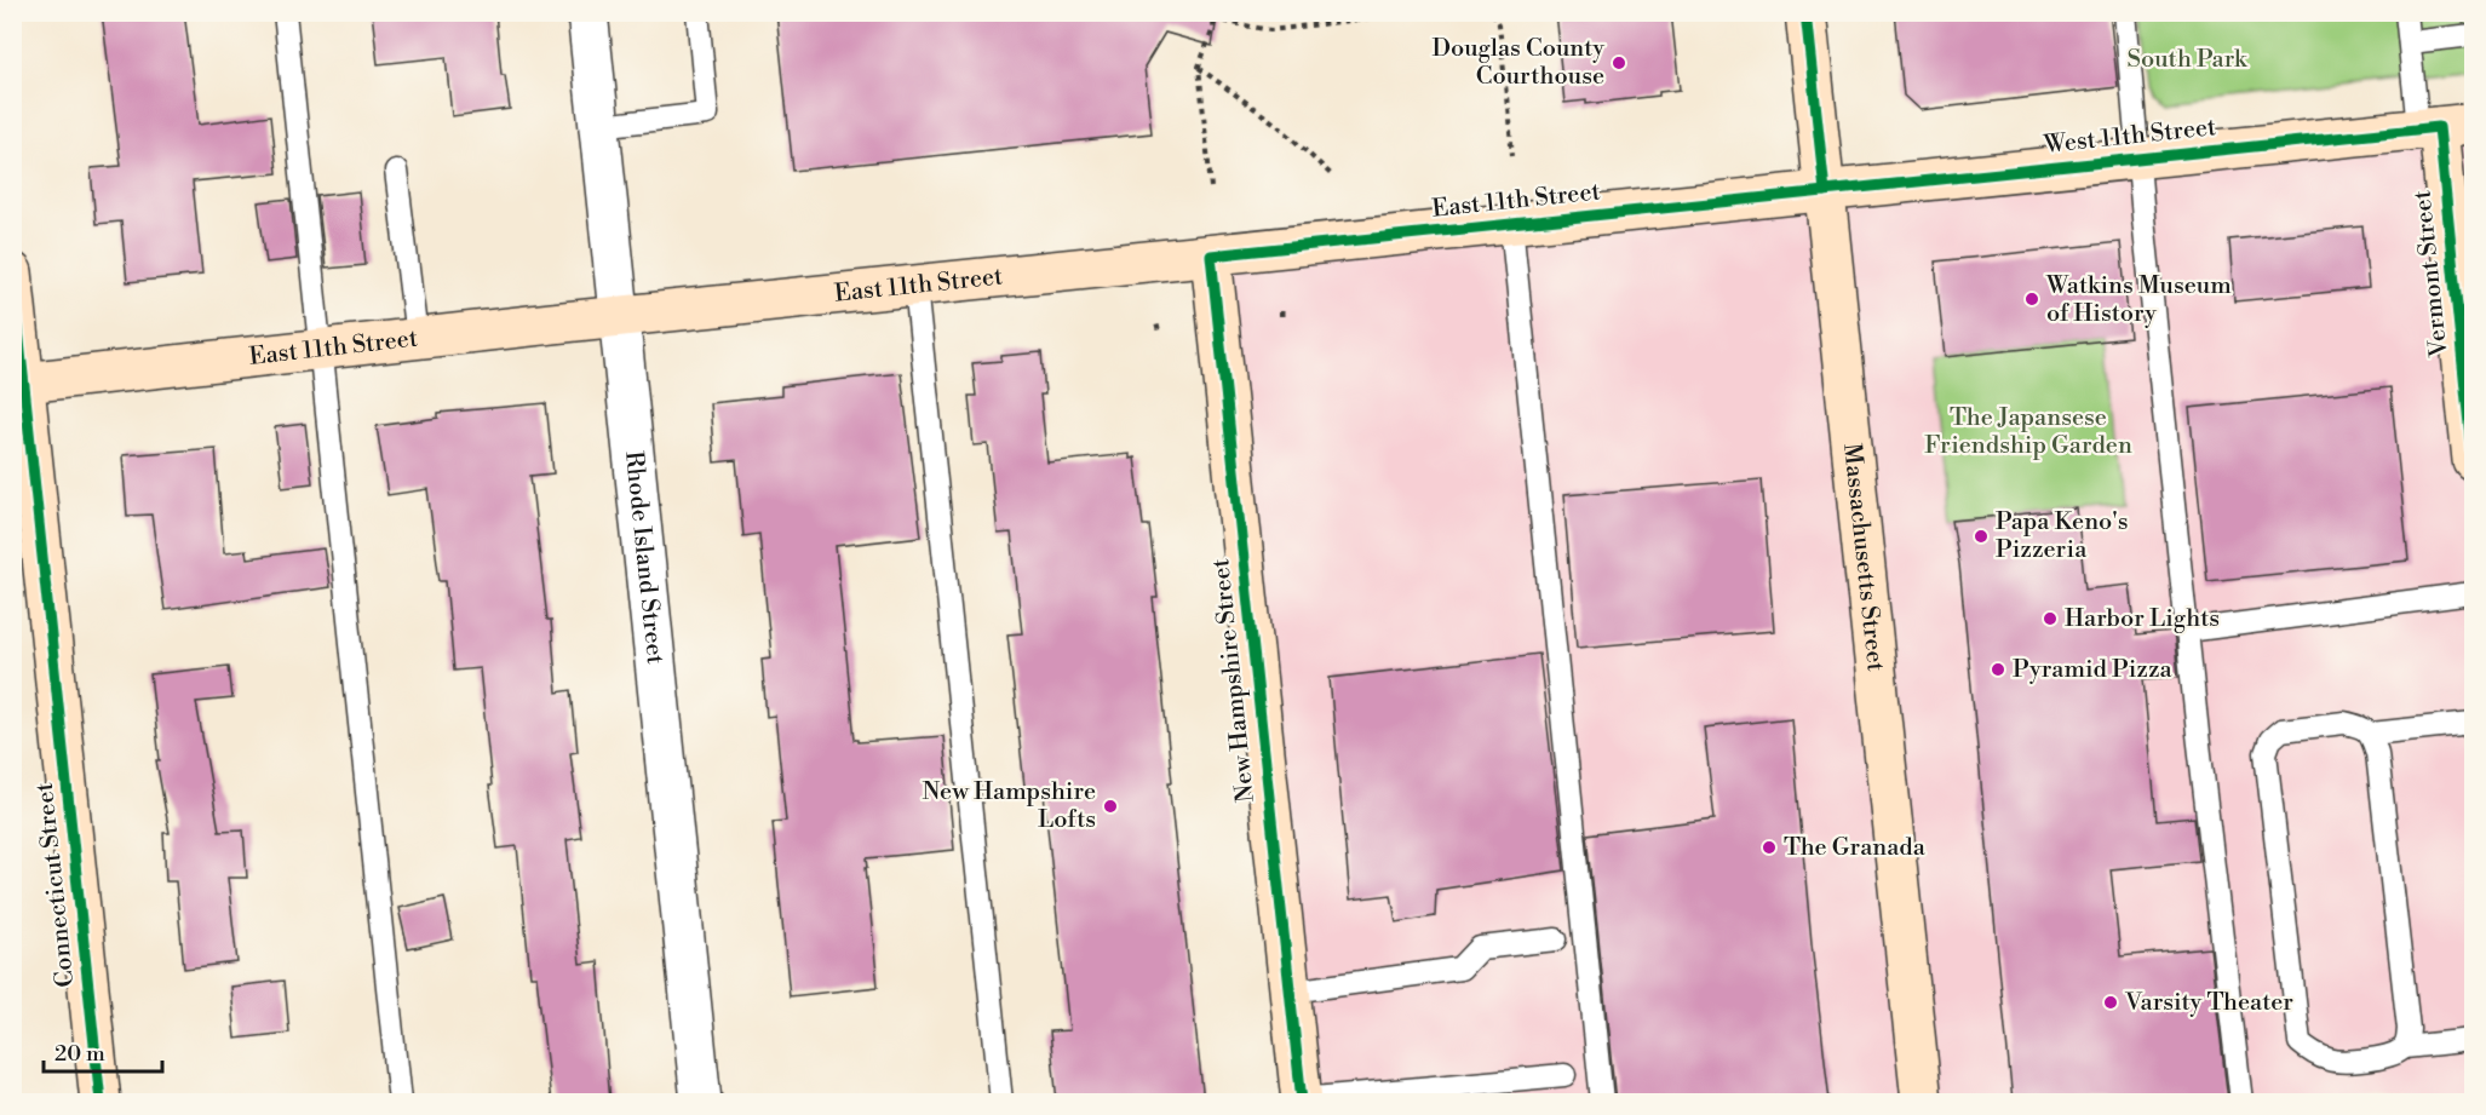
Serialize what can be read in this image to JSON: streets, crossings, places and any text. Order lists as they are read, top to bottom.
{
  "streets": {
    "street": [
      "West 11th Street",
      "East 11th Street",
      "Vermont Street",
      "Massachusetts Street",
      "Rhode Island Street",
      "New Hampshire Street",
      "Connecticut Street"
    ]
  },
  "crossings": [
    ["West 11th Street", "East 11th Street"],
    ["West 11th Street", "Vermont Street"],
    ["West 11th Street", "Massachusetts Street"],
    ["East 11th Street", "Massachusetts Street"],
    ["East 11th Street", "Rhode Island Street"],
    ["East 11th Street", "New Hampshire Street"],
    ["East 11th Street", "Connecticut Street"]
  ],
  "parks": ["South Park", "The Japansese Friendship Garden"],
  "places": [
    "Douglas County Courthouse",
    "Watkins Museum of History",
    "Papa Keno's Pizzeria",
    "Harbor Lights",
    "Pyramid Pizza",
    "New Hampshire Lofts",
    "The Granada",
    "Varsity Theater"
  ],
  "scale_bar": "20 m"
}
